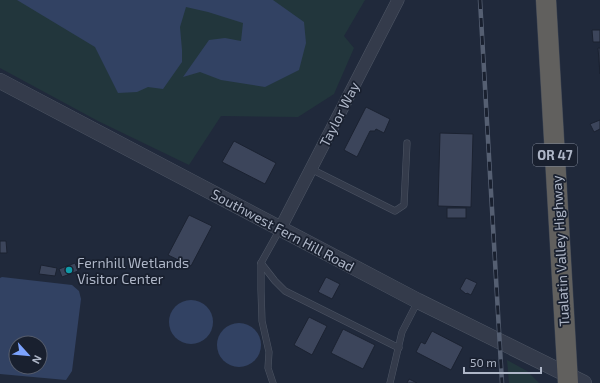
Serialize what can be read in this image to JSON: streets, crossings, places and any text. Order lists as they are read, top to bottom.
{
  "streets": {
    "highway": ["OR 47", "Tualatin Valley Highway"],
    "street": ["Taylor Way", "Southwest Fern Hill Road"]
  },
  "crossings": [
    ["Taylor Way", "Southwest Fern Hill Road"],
    ["Southwest Fern Hill Road", "Tualatin Valley Highway"]
  ],
  "places": ["Fernhill Wetlands Visitor Center"],
  "scale_bar": "50 m",
  "north": "bottom right"
}
